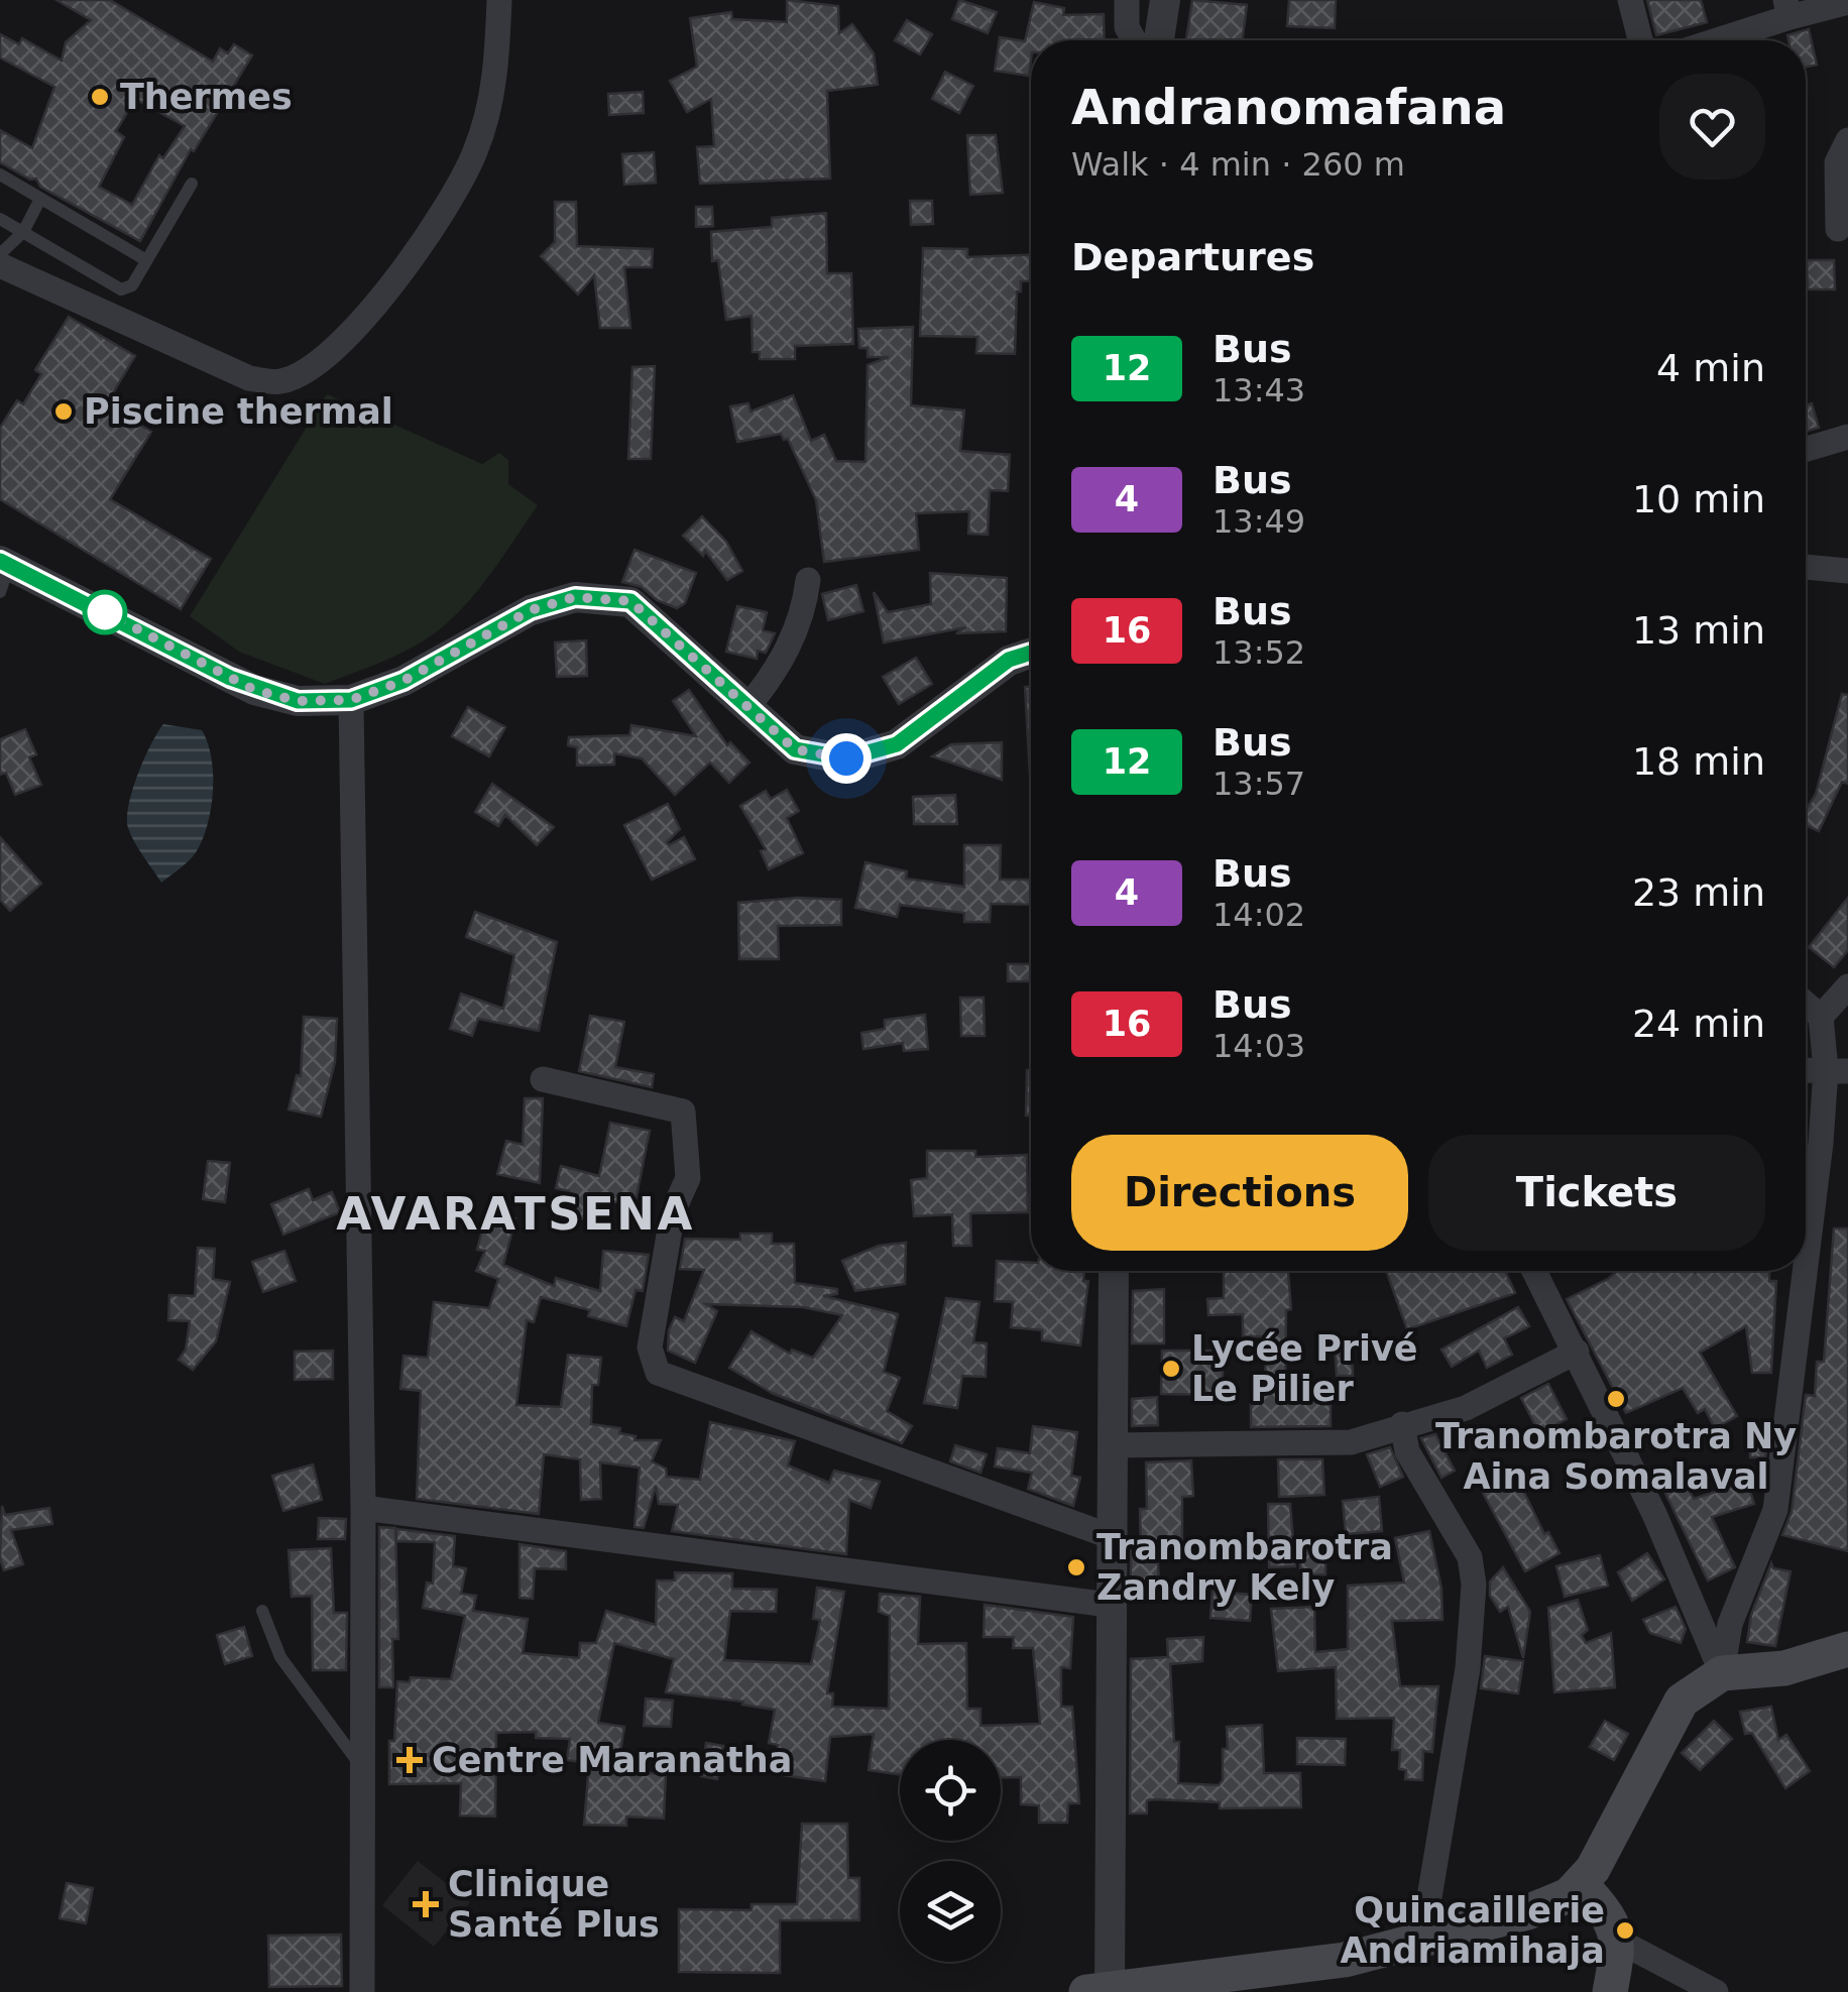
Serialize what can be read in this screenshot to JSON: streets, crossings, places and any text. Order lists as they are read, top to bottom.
{
  "districts": ["AVARATSENA"],
  "places": {
    "other": [
      "Thermes",
      "Piscine thermal",
      "Lycée Privé Le Pilier",
      "Tranombarotra Ny Aina Somalaval",
      "Tranombarotra Zandry Kely",
      "Quincaillerie Andriamihaja"
    ],
    "health": ["Centre Maranatha", "Clinique Santé Plus"]
  },
  "lines": ["bus line 12"],
  "page": {
    "heading": [
      ["Andranomafana", "Walk · 4 min · 260 m"],
      "Departures"
    ],
    "list": [
      {
        "mark": "12",
        "name": "Bus",
        "note": "13:43",
        "value": "4 min"
      },
      {
        "mark": "4",
        "name": "Bus",
        "note": "13:49",
        "value": "10 min"
      },
      {
        "mark": "16",
        "name": "Bus",
        "note": "13:52",
        "value": "13 min"
      },
      {
        "mark": "12",
        "name": "Bus",
        "note": "13:57",
        "value": "18 min"
      },
      {
        "mark": "4",
        "name": "Bus",
        "note": "14:02",
        "value": "23 min"
      },
      {
        "mark": "16",
        "name": "Bus",
        "note": "14:03",
        "value": "24 min"
      }
    ],
    "buttons": ["Directions", "Tickets"]
  }
}
